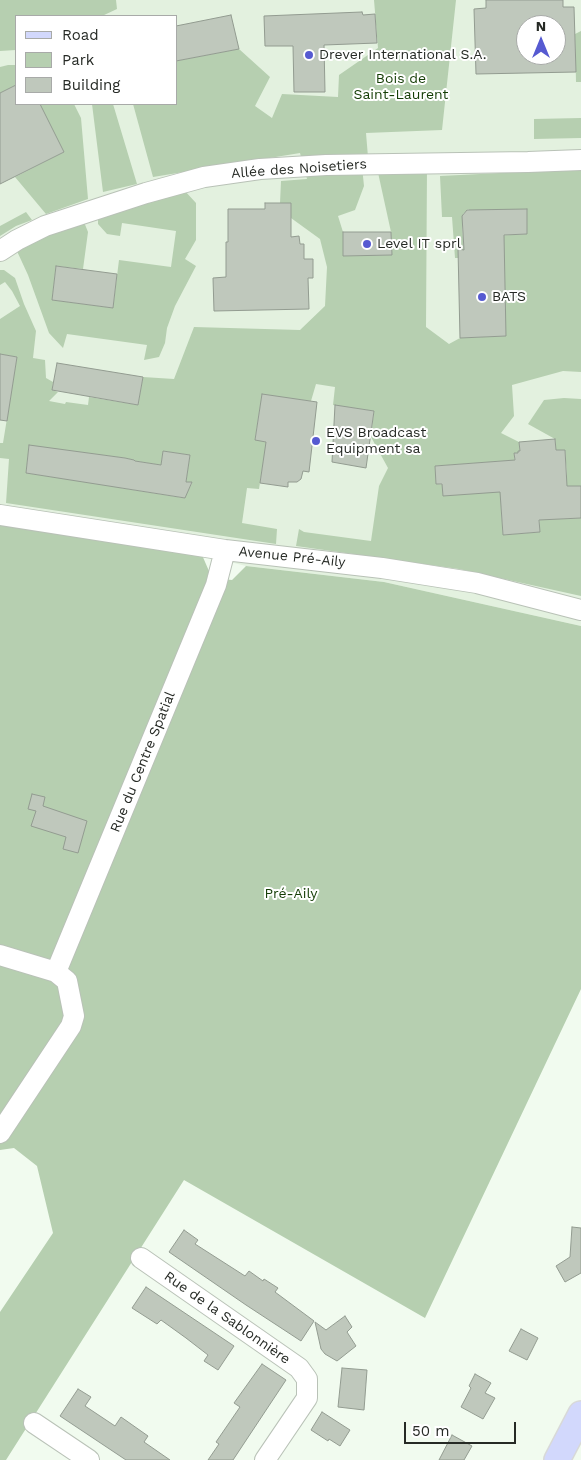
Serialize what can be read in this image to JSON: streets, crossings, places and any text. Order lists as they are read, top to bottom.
{
  "streets": {
    "street": [
      "Allée des Noisetiers",
      "Avenue Pré-Aily",
      "Rue du Centre Spatial",
      "Rue de la Sablonnière"
    ]
  },
  "crossings": [
    ["Avenue Pré-Aily", "Rue du Centre Spatial"]
  ],
  "parks": ["Bois de Saint-Laurent", "Pré-Aily"],
  "places": [
    "Drever International S.A.",
    "Level IT sprl",
    "BATS",
    "EVS Broadcast Equipment sa"
  ],
  "legend": ["Road", "Park", "Building"],
  "scale_bar": "50 m",
  "north": "top"
}
